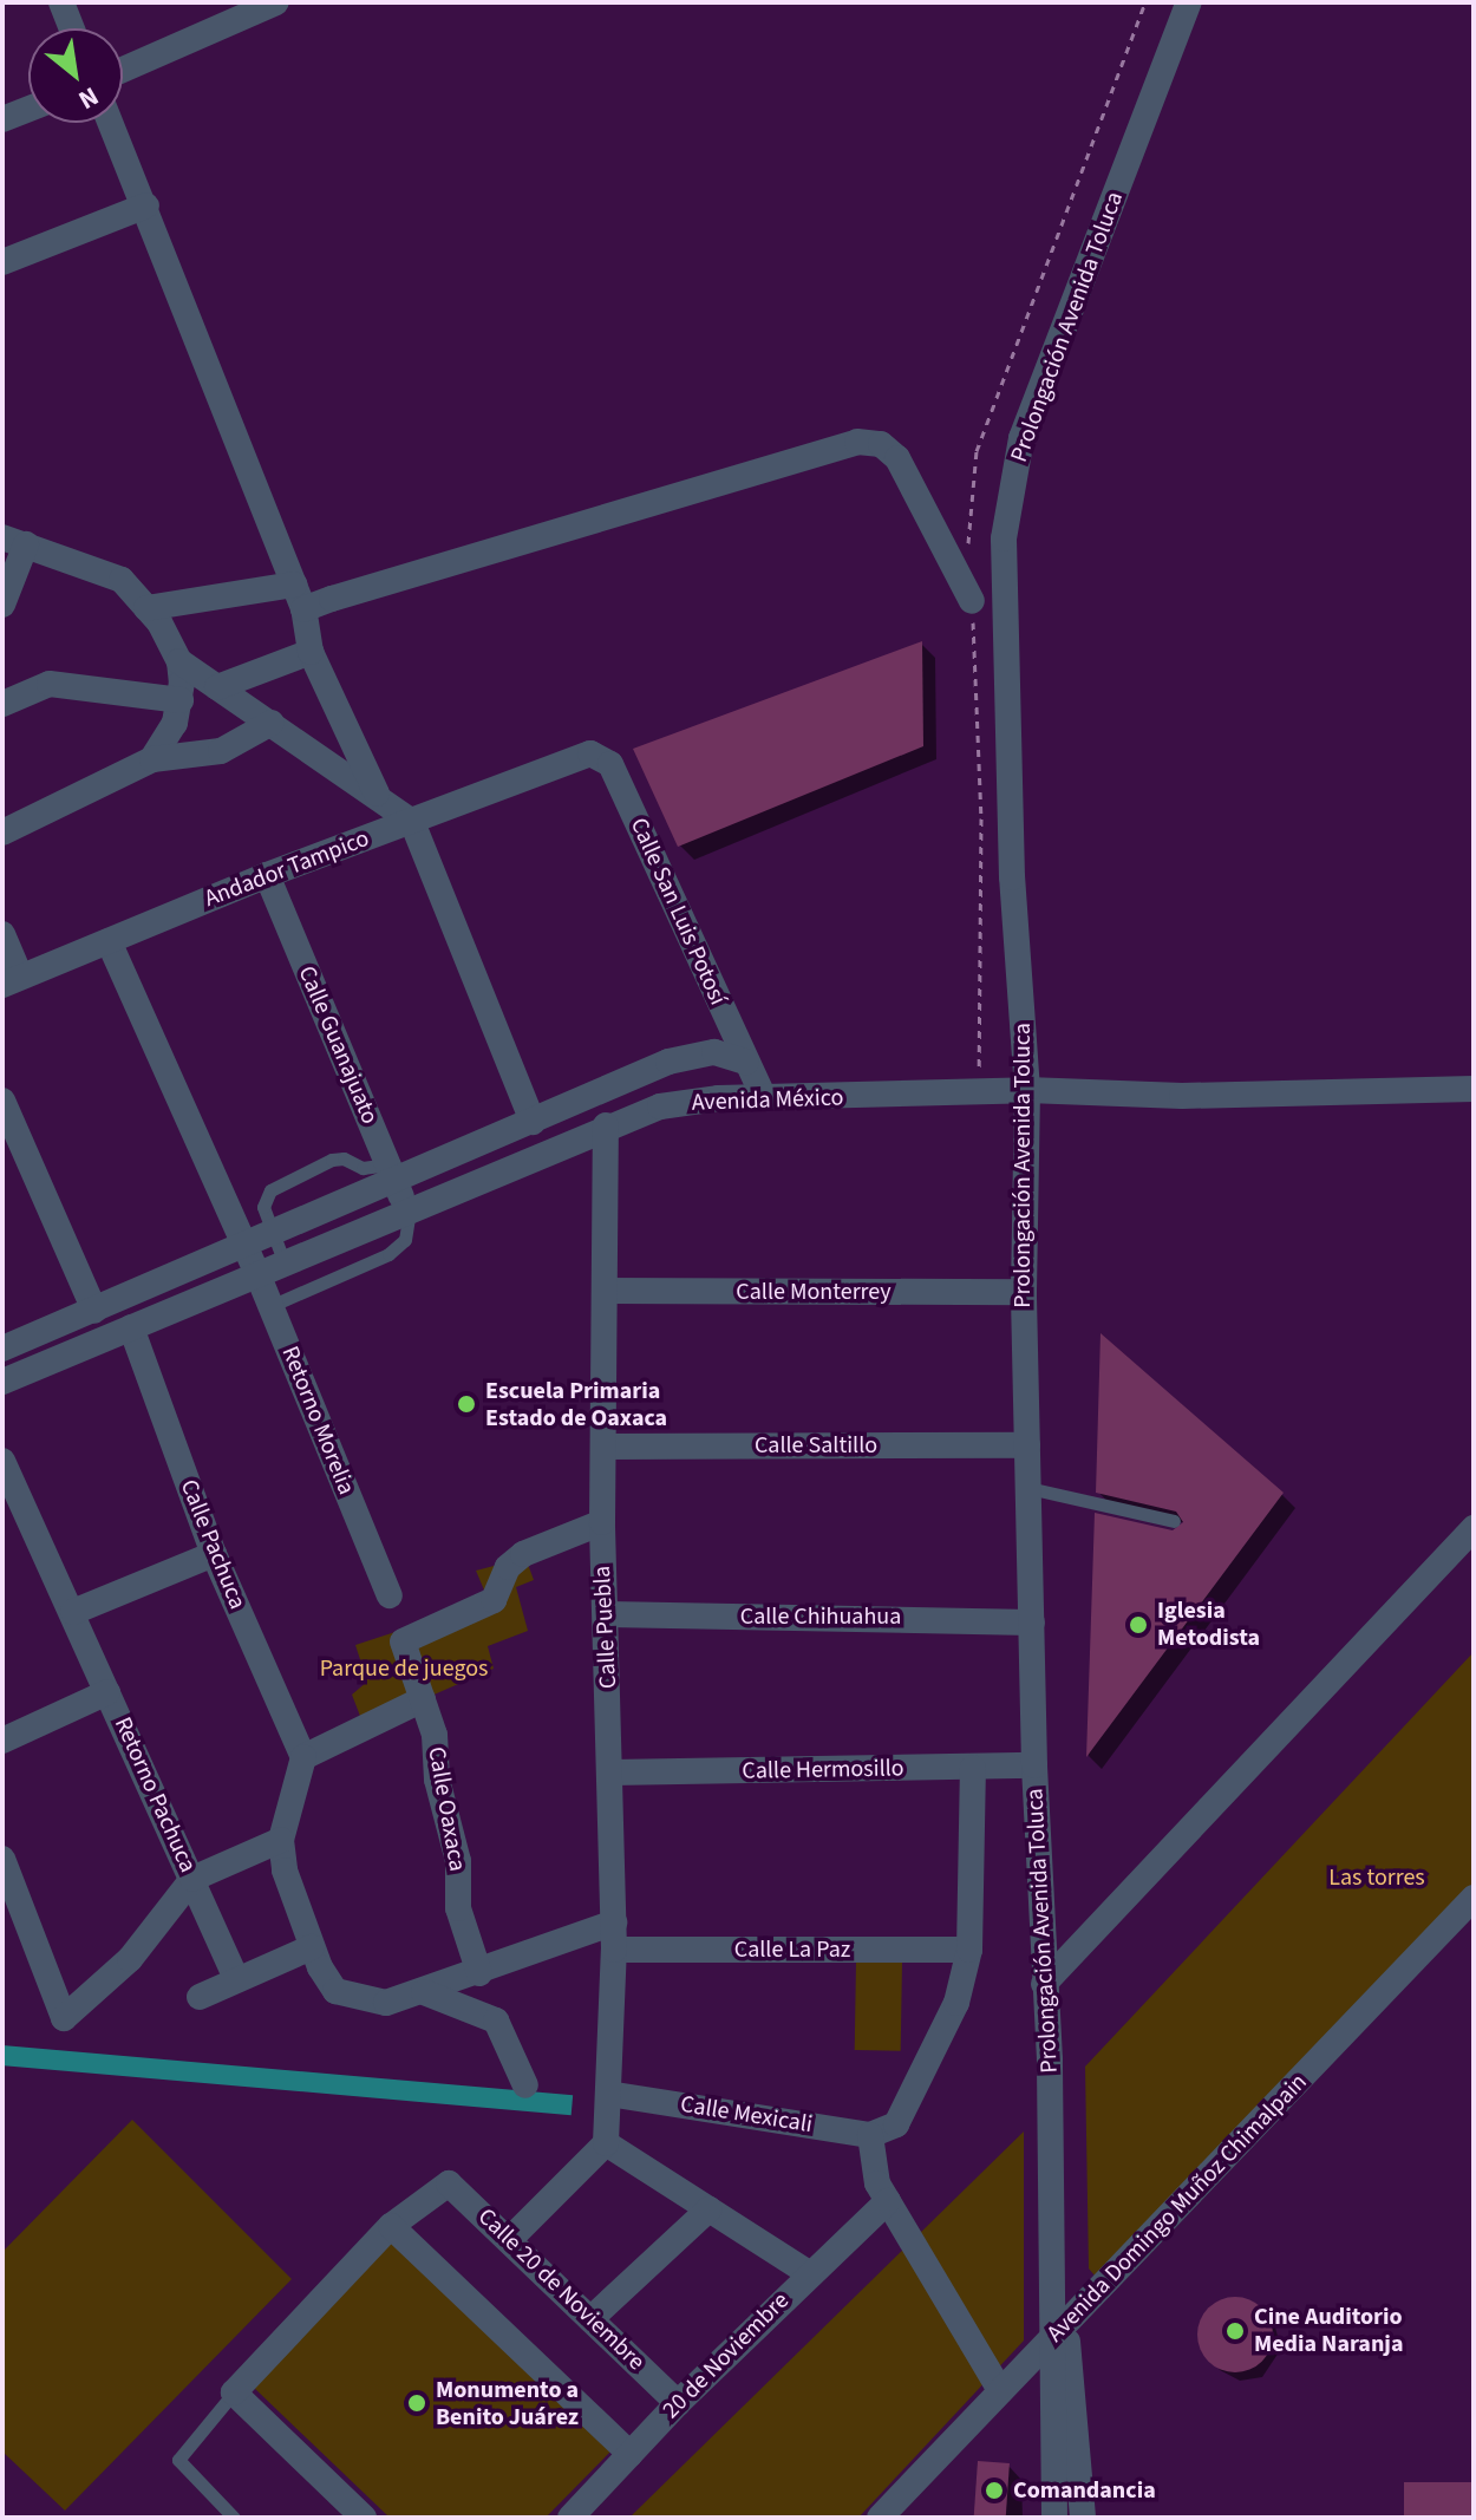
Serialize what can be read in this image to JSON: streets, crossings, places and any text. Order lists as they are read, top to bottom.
{
  "streets": {
    "street": [
      "Prolongación Avenida Toluca",
      "Andador Tampico",
      "Calle San Luis Potosí",
      "Calle Guanajuato",
      "Avenida México",
      "Calle Monterrey",
      "Retorno Morelia",
      "Calle Saltillo",
      "Calle Pachuca",
      "Calle Chihuahua",
      "Calle Puebla",
      "Calle Hermosillo",
      "Retorno Pachuca",
      "Calle Oaxaca",
      "Calle La Paz",
      "Calle Mexicali",
      "Avenida Domingo Muñoz Chimalpain",
      "Calle 20 de Noviembre",
      "20 de Noviembre"
    ]
  },
  "crossings": [
    ["Prolongación Avenida Toluca", "Avenida México"],
    ["Prolongación Avenida Toluca", "Calle Monterrey"],
    ["Prolongación Avenida Toluca", "Calle Saltillo"],
    ["Prolongación Avenida Toluca", "Calle Chihuahua"],
    ["Prolongación Avenida Toluca", "Calle Hermosillo"],
    ["Prolongación Avenida Toluca", "Avenida Domingo Muñoz Chimalpain"],
    ["Andador Tampico", "Calle San Luis Potosí"],
    ["Andador Tampico", "Calle Guanajuato"],
    ["Calle San Luis Potosí", "Avenida México"],
    ["Calle Guanajuato", "Avenida México"],
    ["Avenida México", "Retorno Morelia"],
    ["Avenida México", "Calle Pachuca"],
    ["Avenida México", "Calle Puebla"],
    ["Calle Monterrey", "Calle Puebla"],
    ["Calle Saltillo", "Calle Puebla"],
    ["Calle Chihuahua", "Calle Puebla"],
    ["Calle Puebla", "Calle Hermosillo"],
    ["Calle Puebla", "Calle Oaxaca"],
    ["Calle Puebla", "Calle La Paz"],
    ["Calle Puebla", "Calle Mexicali"],
    ["Calle 20 de Noviembre", "20 de Noviembre"]
  ],
  "parks": ["Parque de juegos", "Las torres"],
  "places": [
    "Escuela Primaria Estado de Oaxaca",
    "Iglesia Metodista",
    "Cine Auditorio Media Naranja",
    "Monumento a Benito Juárez",
    "Comandancia"
  ],
  "north": "bottom right"
}
